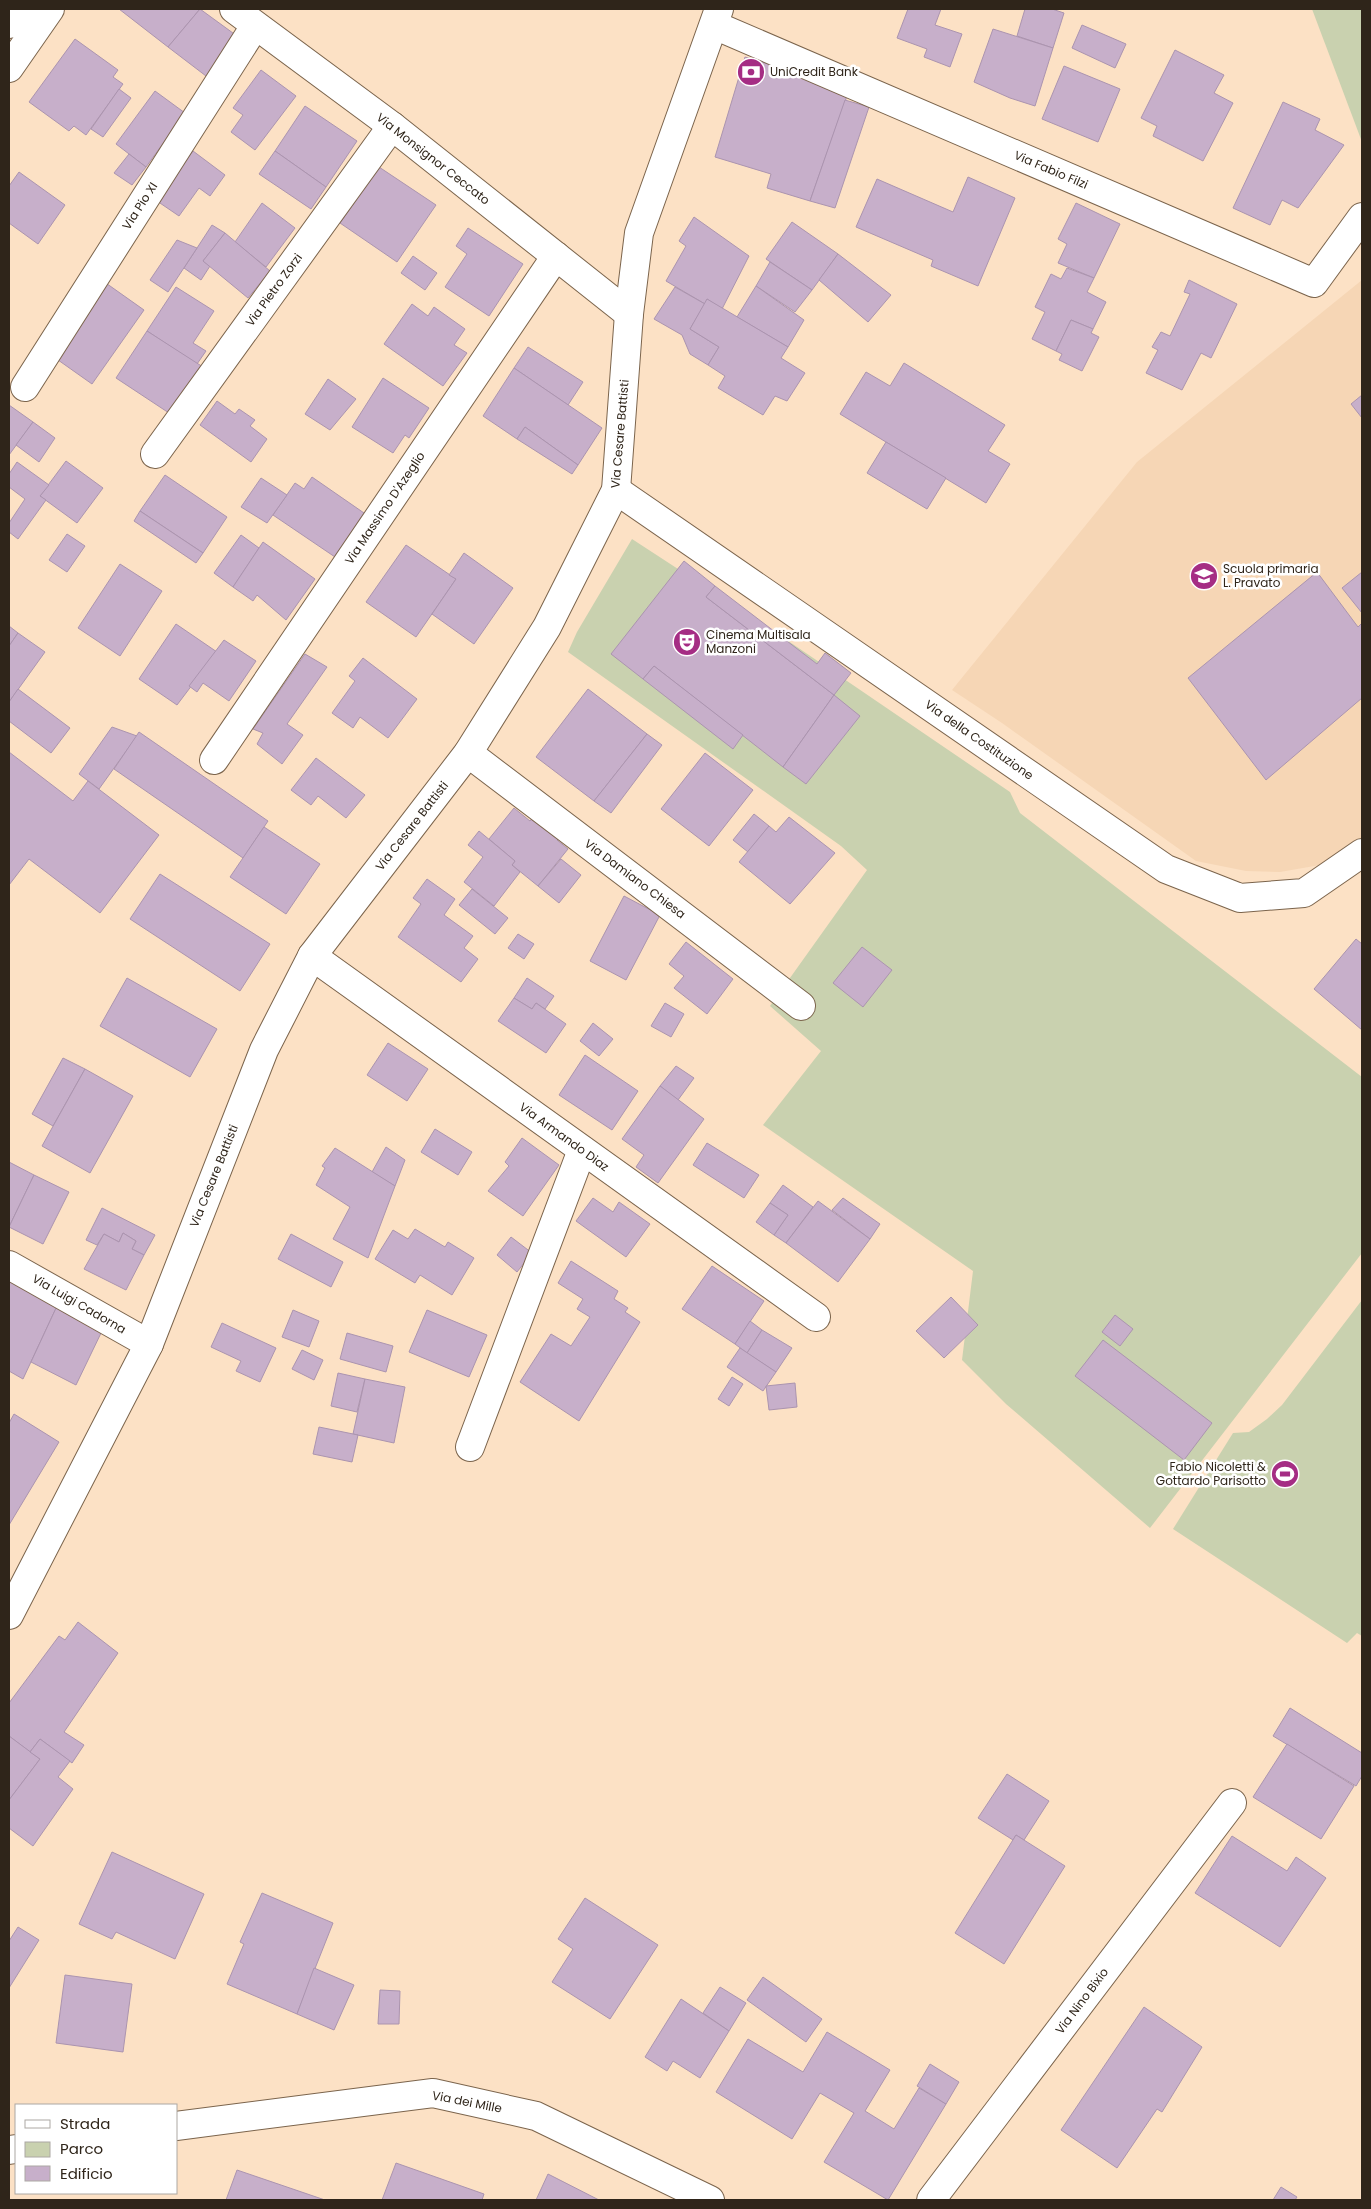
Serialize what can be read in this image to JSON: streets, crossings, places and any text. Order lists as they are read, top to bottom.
{
  "streets": {
    "street": [
      "Via Monsignor Ceccato",
      "Via Fabio Filzi",
      "Via Pio XI",
      "Via Pietro Zorzi",
      "Via Cesare Battisti",
      "Via Massimo D'Azeglio",
      "Via della Costituzione",
      "Via Damiano Chiesa",
      "Via Armando Diaz",
      "Via Luigi Cadorna",
      "Via Nino Bixio",
      "Via dei Mille"
    ]
  },
  "crossings": [
    ["Via Monsignor Ceccato", "Via Pio XI"],
    ["Via Monsignor Ceccato", "Via Pietro Zorzi"],
    ["Via Monsignor Ceccato", "Via Cesare Battisti"],
    ["Via Monsignor Ceccato", "Via Massimo D'Azeglio"],
    ["Via Fabio Filzi", "Via Cesare Battisti"],
    ["Via Cesare Battisti", "Via della Costituzione"],
    ["Via Cesare Battisti", "Via Damiano Chiesa"],
    ["Via Cesare Battisti", "Via Armando Diaz"],
    ["Via Cesare Battisti", "Via Luigi Cadorna"]
  ],
  "places": {
    "bank": ["UniCredit Bank"],
    "school or university": ["Scuola primaria L. Pravato"],
    "theatre": ["Cinema Multisala Manzoni"],
    "sports": ["Fabio Nicoletti & Gottardo Parisotto"]
  },
  "legend": ["Strada", "Parco", "Edificio"]
}
